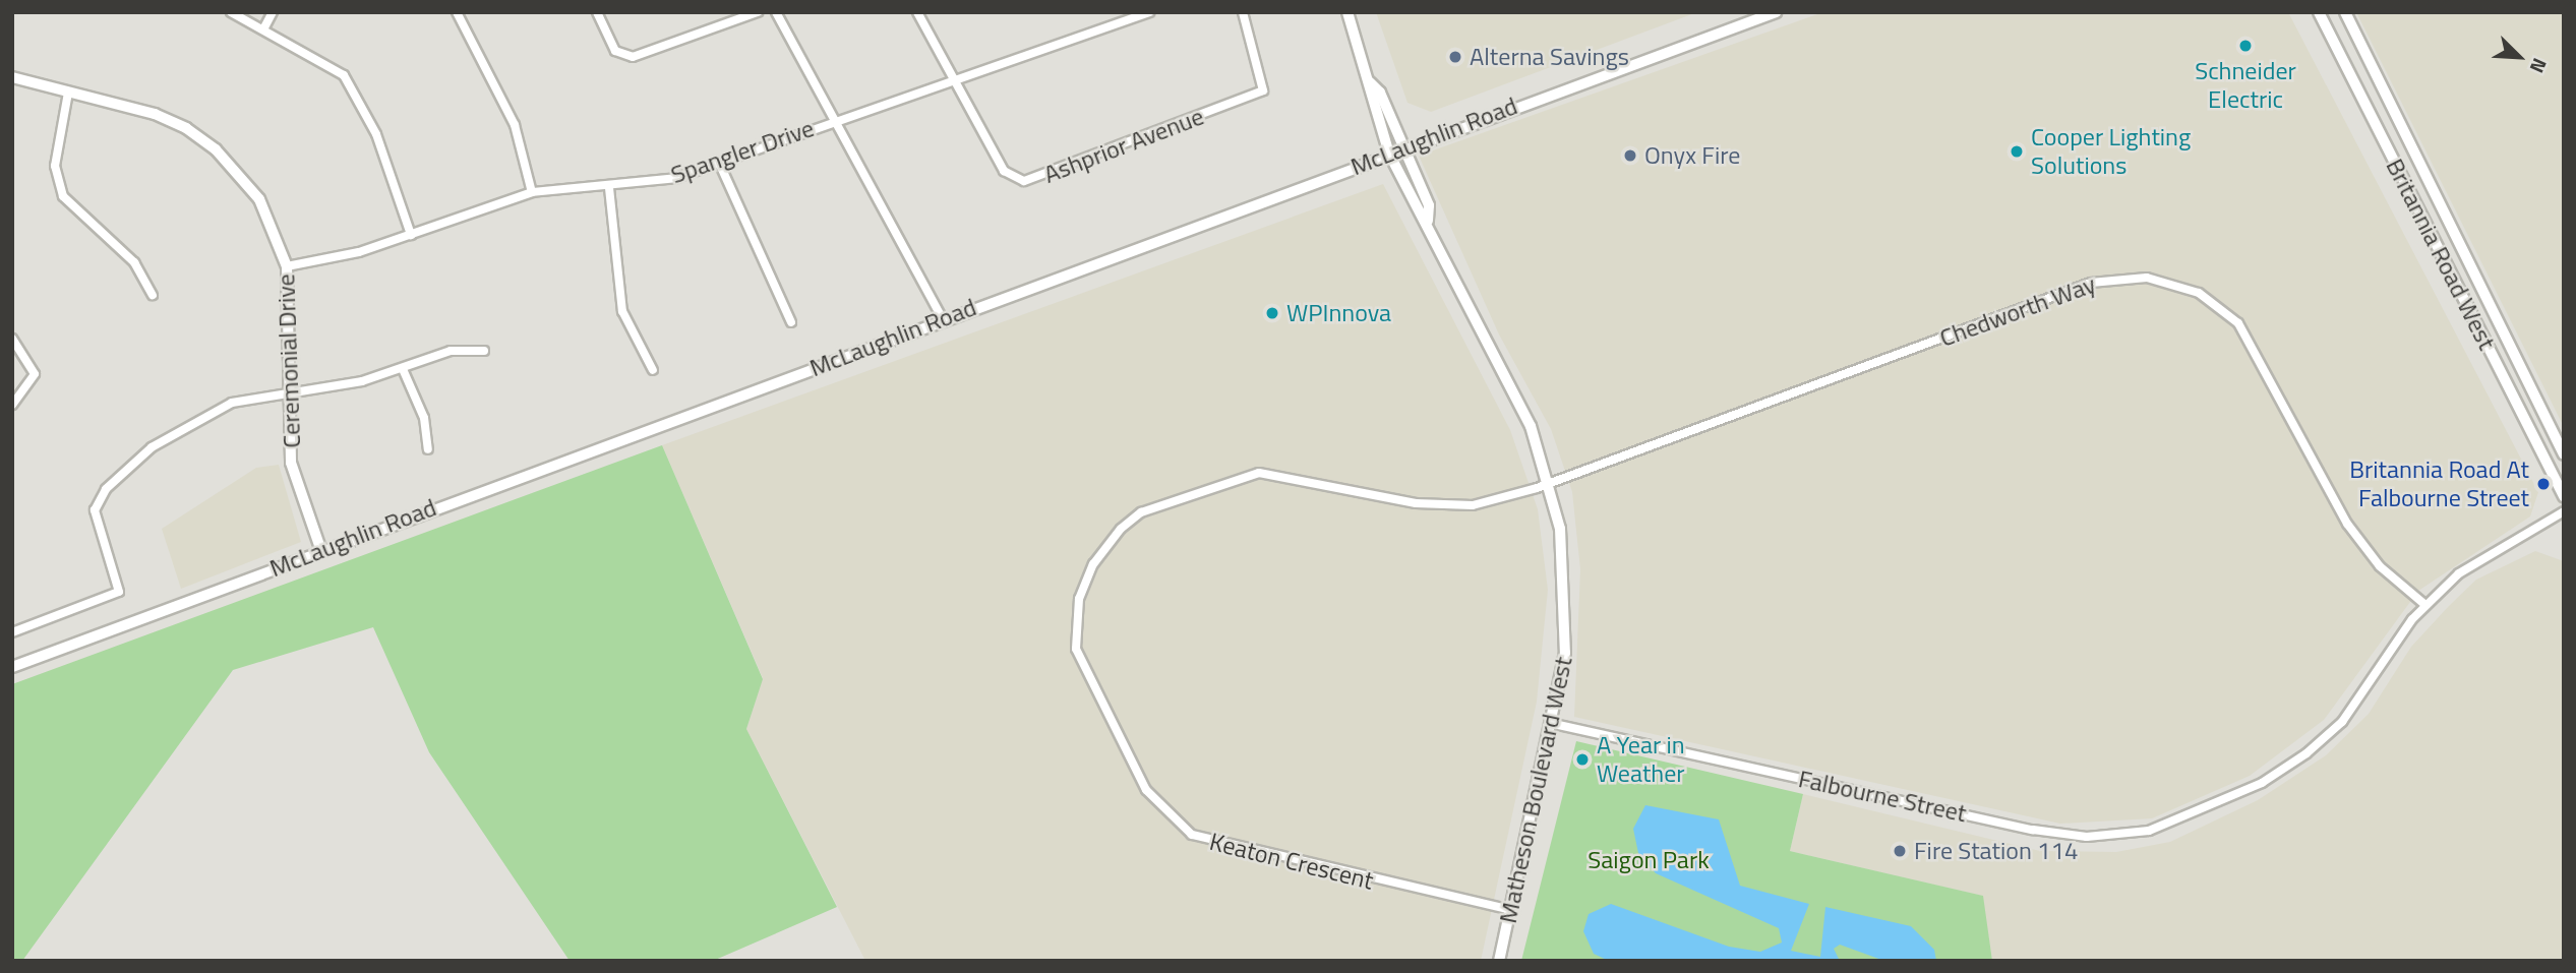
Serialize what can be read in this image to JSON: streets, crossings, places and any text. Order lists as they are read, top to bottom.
{
  "streets": {
    "main road": ["Britannia Road West"],
    "street": [
      "McLaughlin Road",
      "Ashprior Avenue",
      "Spangler Drive",
      "Chedworth Way",
      "Ceremonial Drive",
      "Matheson Boulevard West",
      "Falbourne Street",
      "Keaton Crescent"
    ]
  },
  "crossings": [
    ["McLaughlin Road", "Ceremonial Drive"],
    ["McLaughlin Road", "Matheson Boulevard West"],
    ["Ashprior Avenue", "Spangler Drive"],
    ["Spangler Drive", "Ceremonial Drive"],
    ["Chedworth Way", "Matheson Boulevard West"],
    ["Chedworth Way", "Falbourne Street"],
    ["Chedworth Way", "Keaton Crescent"],
    ["Matheson Boulevard West", "Falbourne Street"],
    ["Matheson Boulevard West", "Keaton Crescent"]
  ],
  "parks": ["Saigon Park"],
  "places": [
    "Schneider Electric",
    "Alterna Savings",
    "Cooper Lighting Solutions",
    "Onyx Fire",
    "WPInnova",
    "Britannia Road At Falbourne Street",
    "A Year in Weather",
    "Fire Station 114"
  ],
  "north": "bottom right"
}
